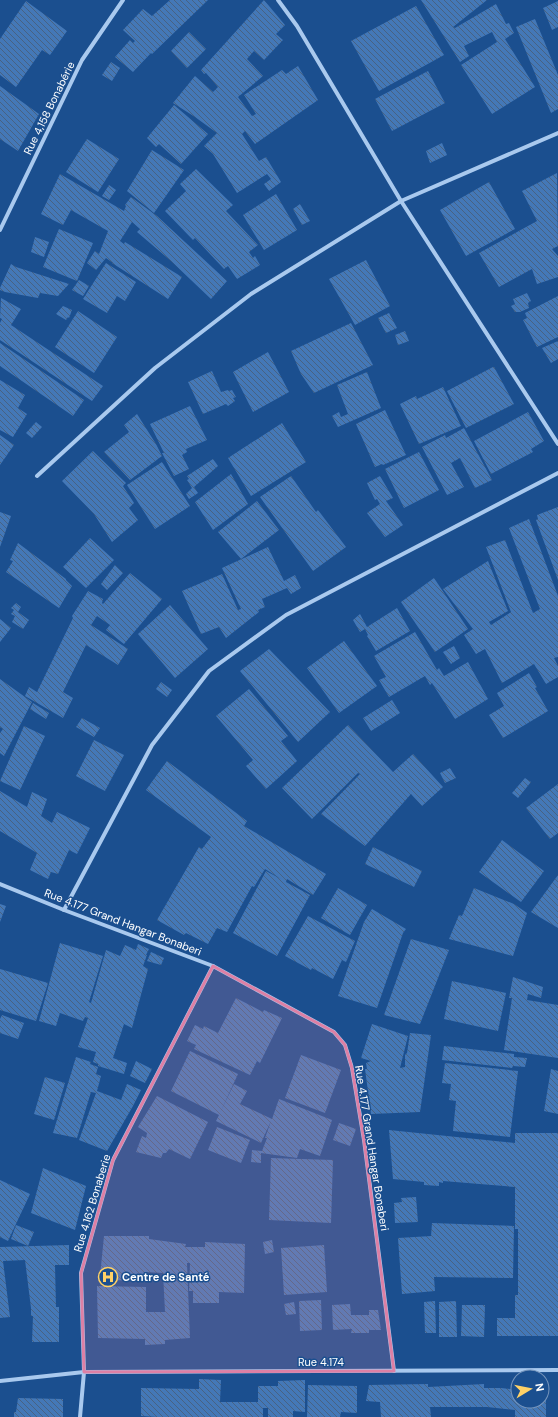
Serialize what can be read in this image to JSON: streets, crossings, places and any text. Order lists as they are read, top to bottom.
{
  "streets": {
    "street": [
      "Rue 4,158 Bonabérie",
      "Rue 4.177 Grand Hangar Bonaberi",
      "Rue 4.162 Bonaberie",
      "Rue 4.174"
    ]
  },
  "crossings": [
    ["Rue 4.177 Grand Hangar Bonaberi", "Rue 4.162 Bonaberie"],
    ["Rue 4.177 Grand Hangar Bonaberi", "Rue 4.174"],
    ["Rue 4.162 Bonaberie", "Rue 4.174"]
  ],
  "places": {
    "hospital": ["Centre de Santé"]
  },
  "north": "right"
}
